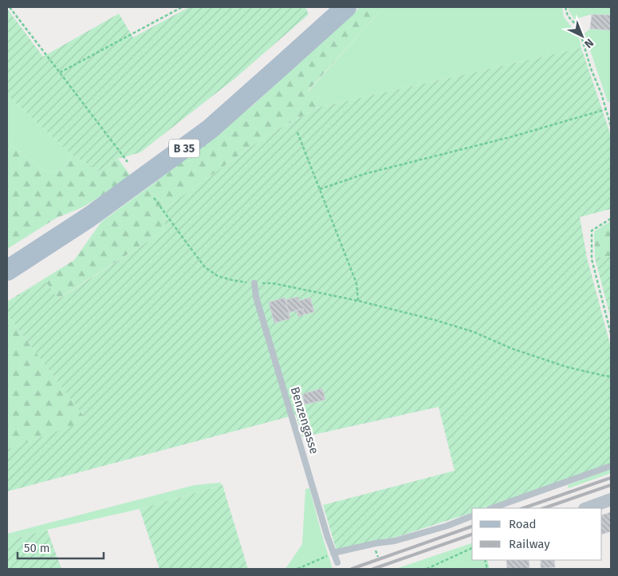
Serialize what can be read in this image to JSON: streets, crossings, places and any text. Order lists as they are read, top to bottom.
{
  "streets": {
    "main road": ["B 35"],
    "lane": ["Benzengasse"]
  },
  "legend": ["Road", "Railway"],
  "scale_bar": "50 m",
  "north": "bottom right"
}
